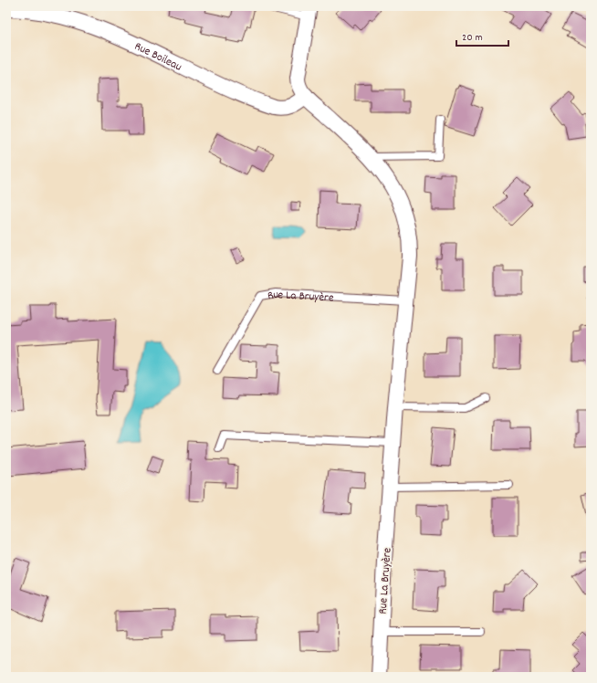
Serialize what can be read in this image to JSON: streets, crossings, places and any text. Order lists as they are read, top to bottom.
{
  "streets": {
    "street": ["Rue Boileau", "Rue La Bruyère"]
  },
  "crossings": [
    ["Rue Boileau", "Rue La Bruyère"]
  ],
  "scale_bar": "20 m"
}
